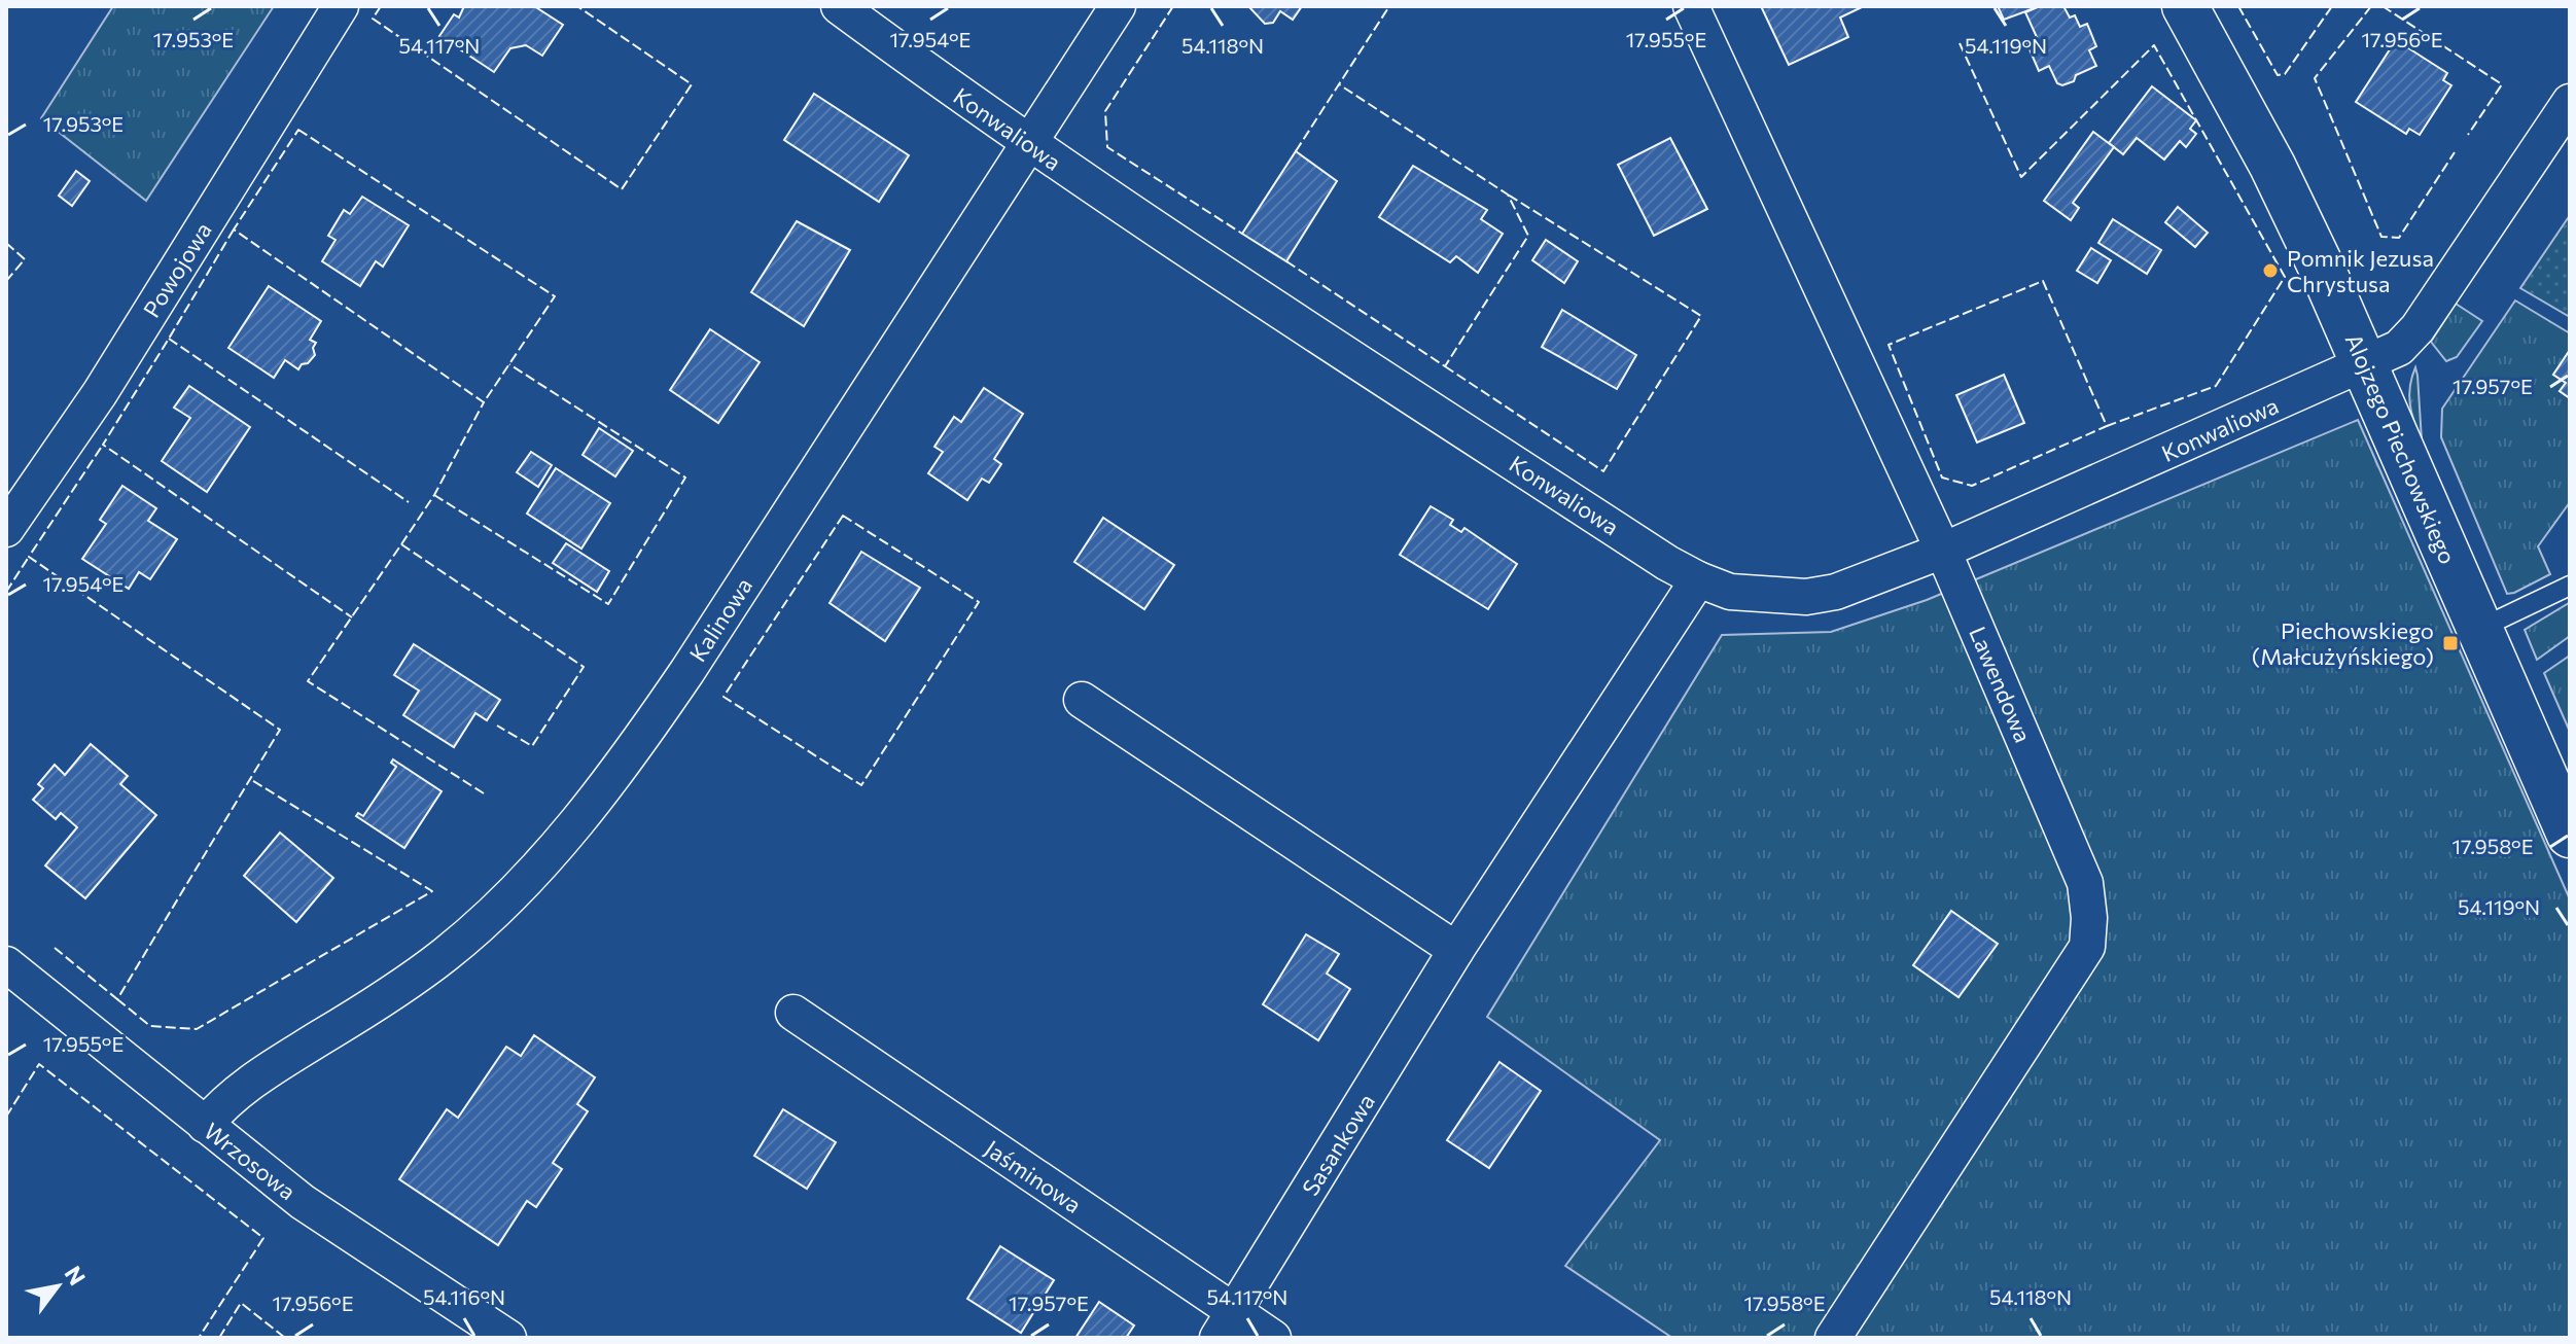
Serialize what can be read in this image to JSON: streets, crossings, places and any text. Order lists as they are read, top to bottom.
{
  "streets": {
    "street": [
      "Konwaliowa",
      "Powojowa",
      "Alojzego Piechowskiego",
      "Kalinowa",
      "Lawendowa",
      "Sasankowa",
      "Wrzosowa",
      "Jaśminowa"
    ]
  },
  "crossings": [
    ["Konwaliowa", "Alojzego Piechowskiego"],
    ["Konwaliowa", "Kalinowa"],
    ["Konwaliowa", "Lawendowa"],
    ["Konwaliowa", "Sasankowa"],
    ["Kalinowa", "Wrzosowa"],
    ["Sasankowa", "Jaśminowa"]
  ],
  "places": {
    "other": ["Pomnik Jezusa Chrystusa"],
    "transit": ["Piechowskiego (Małcużyńskiego)"]
  },
  "north": "top right",
  "coordinates": [
    "17.954°E",
    "17.955°E",
    "17.956°E",
    "17.953°E",
    "54.117°N",
    "54.118°N",
    "54.119°N",
    "17.957°E",
    "17.958°E",
    "54.116°N"
  ]
}
